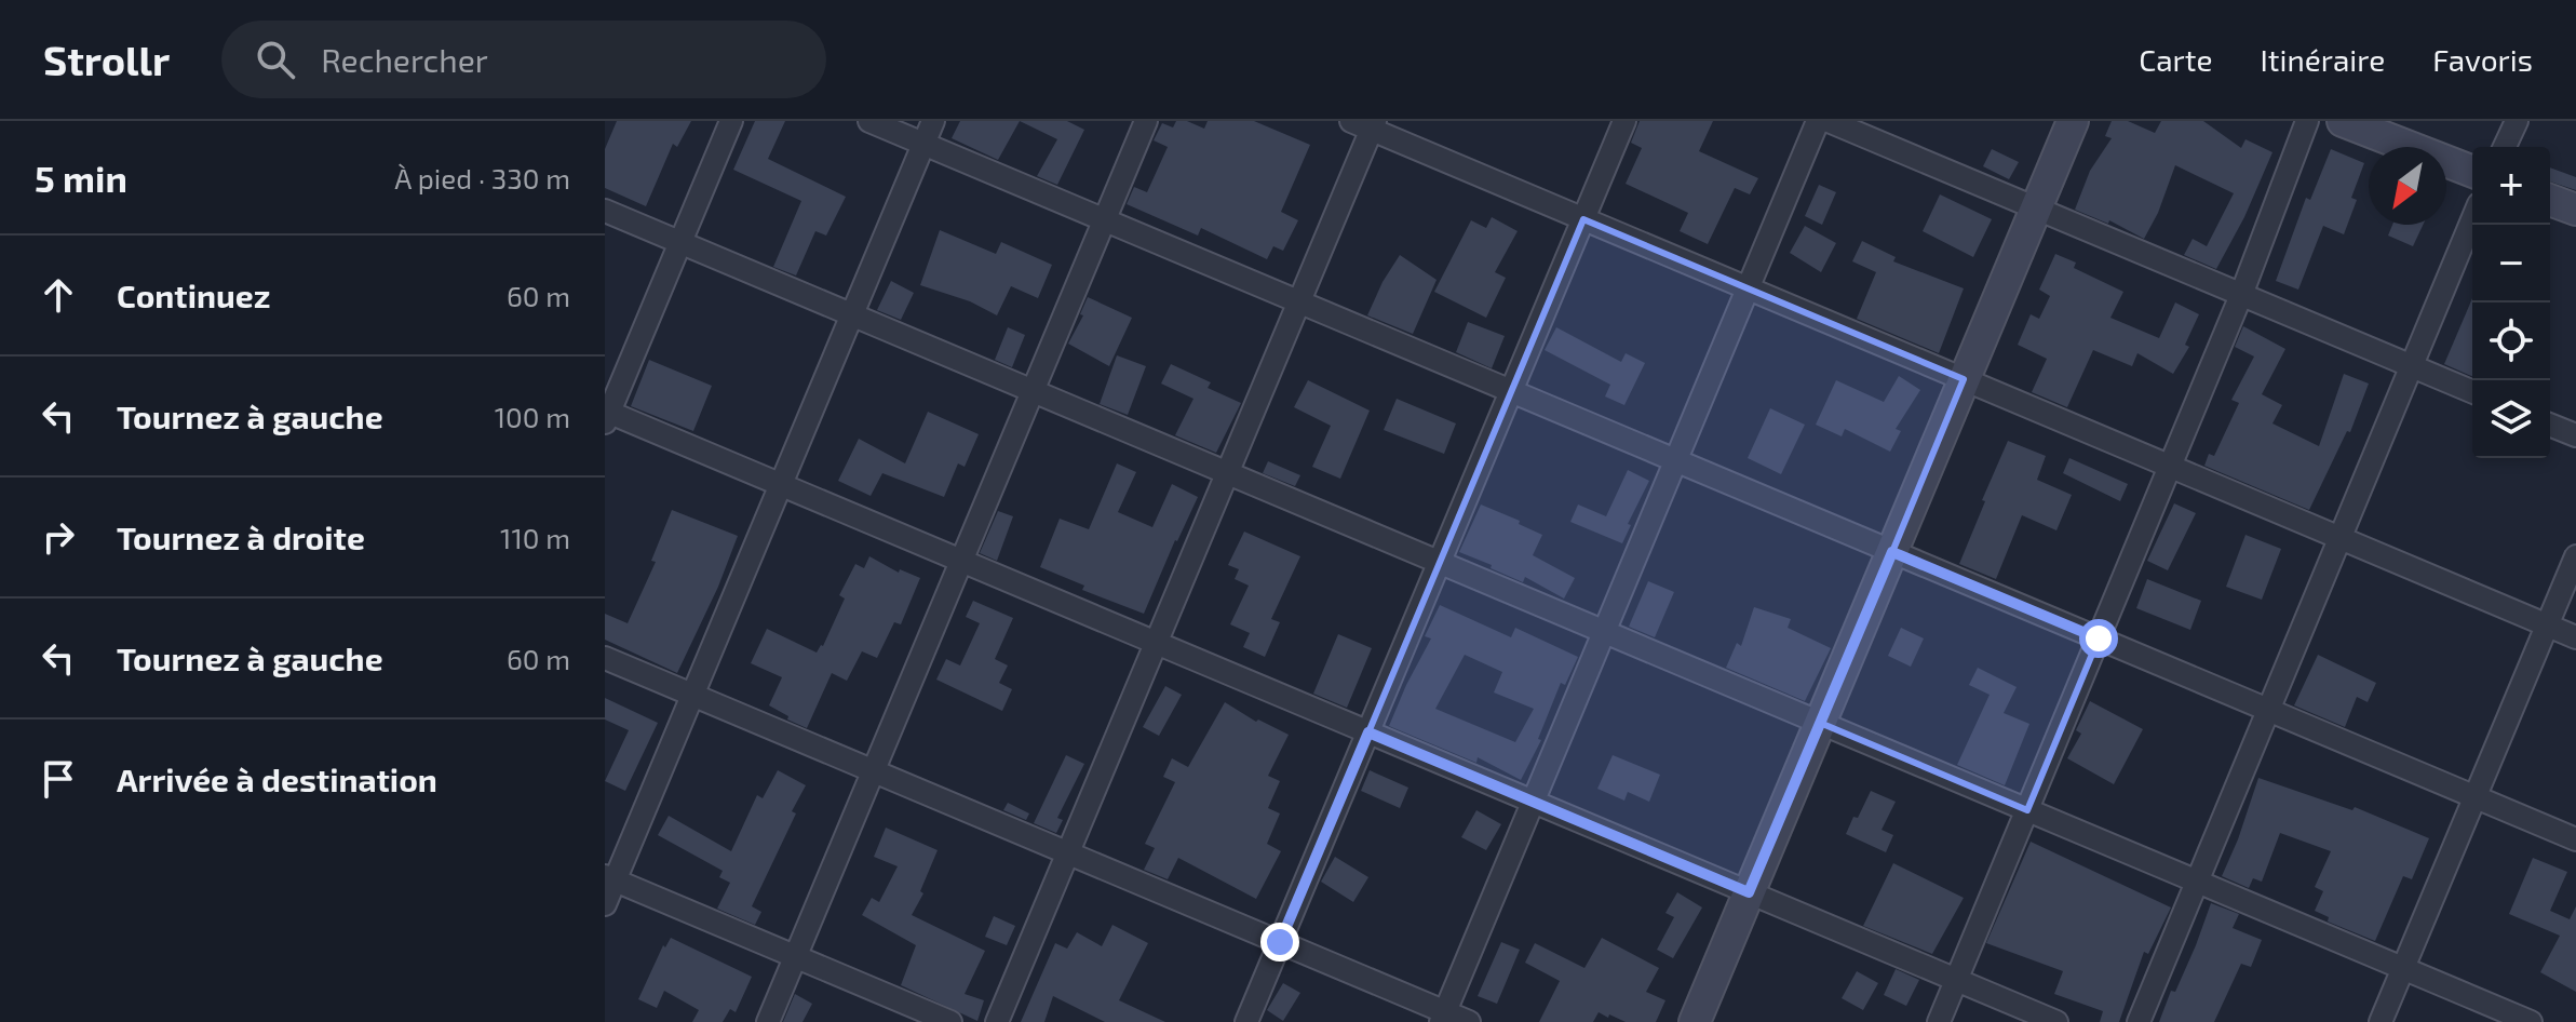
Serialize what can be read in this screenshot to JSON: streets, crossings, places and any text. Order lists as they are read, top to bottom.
{
  "north": "bottom left",
  "page": {
    "header": "Strollr",
    "search": "Rechercher",
    "nav": ["Carte", "Itinéraire", "Favoris"],
    "heading": ["5 min", "À pied · 330 m"],
    "map_buttons": ["+", "−"],
    "list": [
      ["Continuez", "60 m"],
      ["Tournez à gauche", "100 m"],
      ["Tournez à droite", "110 m"],
      ["Tournez à gauche", "60 m"],
      "Arrivée à destination"
    ]
  }
}
